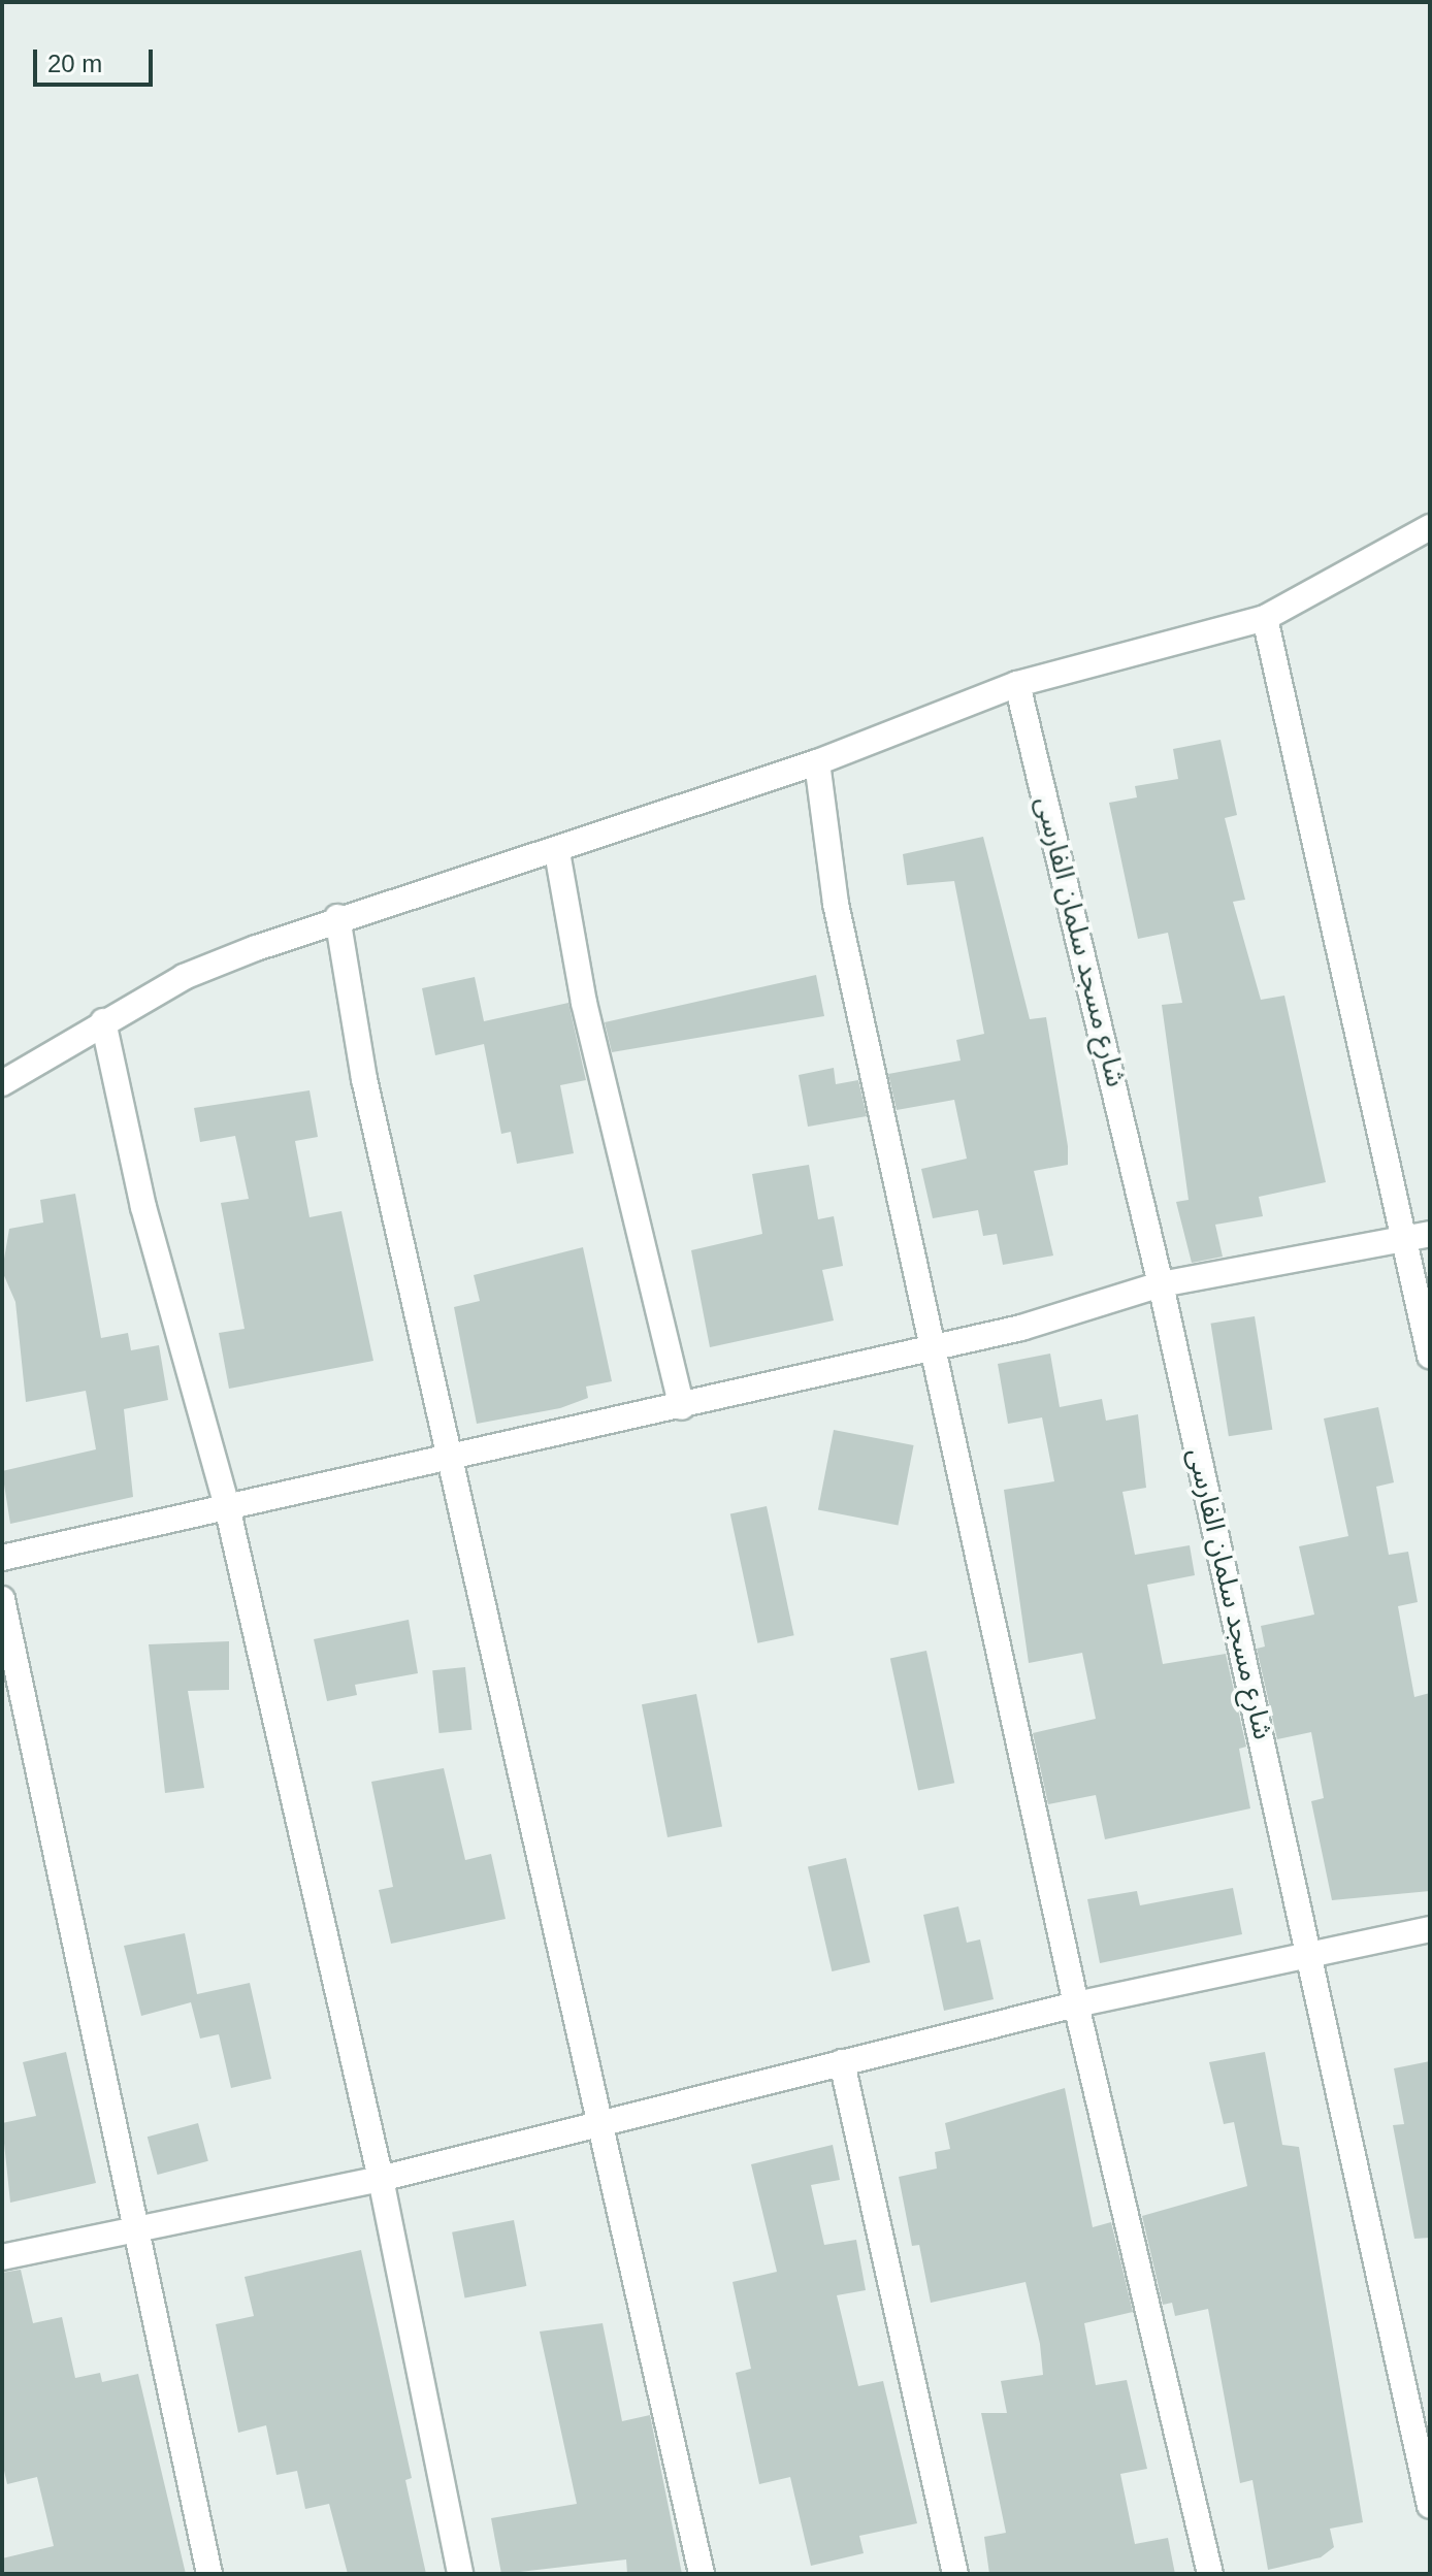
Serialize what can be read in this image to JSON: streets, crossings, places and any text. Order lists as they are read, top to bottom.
{
  "streets": {
    "street": ["شارع مسجد سلمان الفارسى"]
  },
  "scale_bar": "20 m"
}
